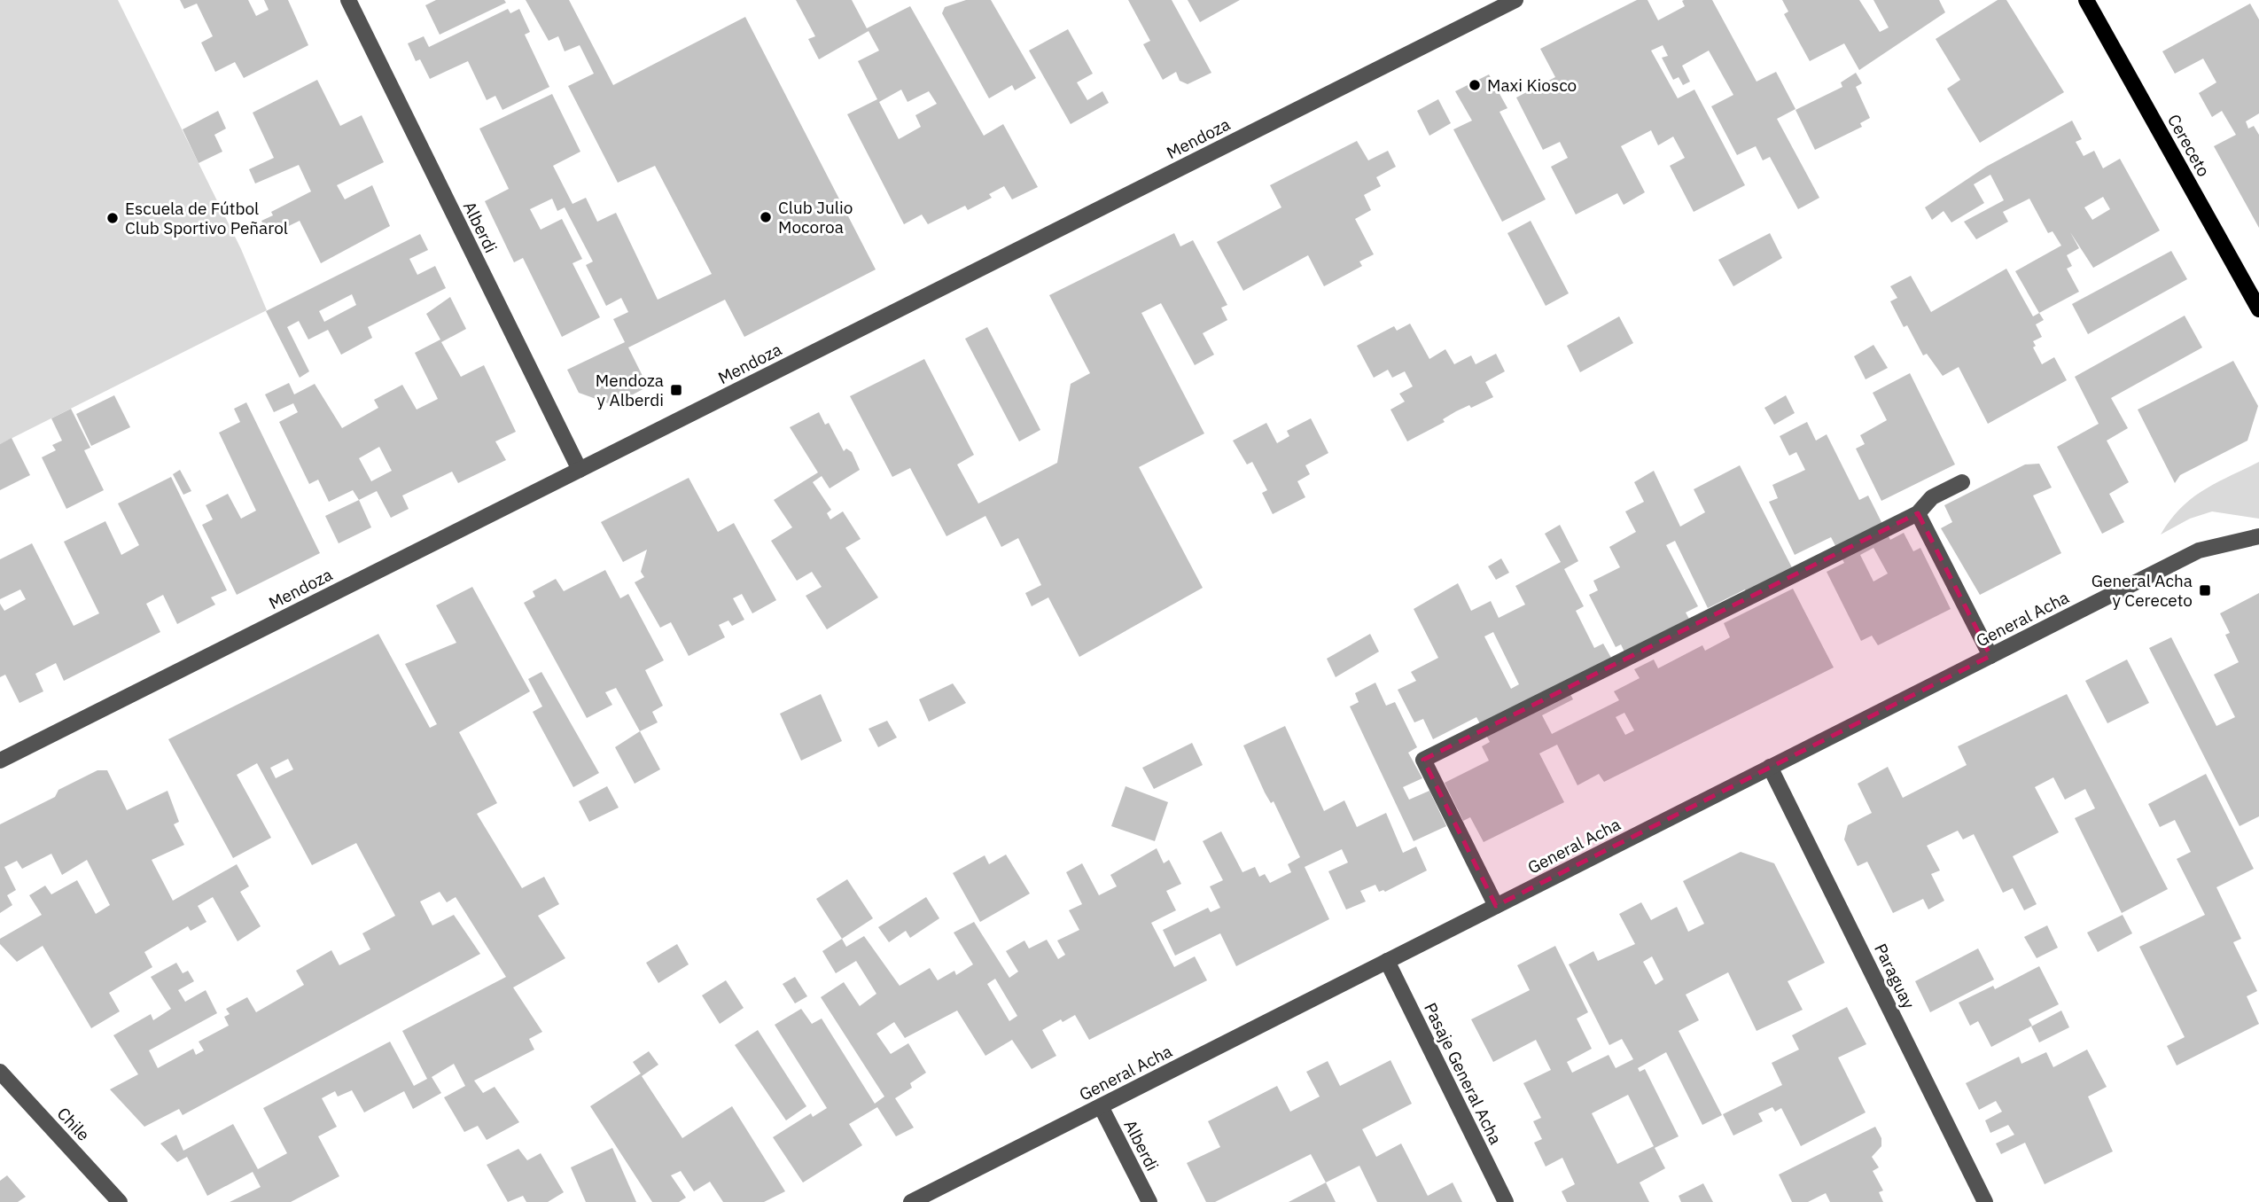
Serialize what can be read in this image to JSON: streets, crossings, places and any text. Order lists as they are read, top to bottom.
{
  "streets": {
    "main road": ["Cereceto"],
    "street": [
      "Mendoza",
      "Alberdi",
      "General Acha",
      "Paraguay",
      "Pasaje General Acha",
      "Chile"
    ]
  },
  "crossings": [
    ["Mendoza", "Alberdi"],
    ["Alberdi", "General Acha"],
    ["General Acha", "Paraguay"],
    ["General Acha", "Pasaje General Acha"]
  ],
  "places": {
    "other": ["Maxi Kiosco", "Club Julio Mocoroa", "Escuela de Fútbol Club Sportivo Peñarol"],
    "transit": ["Mendoza y Alberdi", "General Acha y Cereceto"]
  }
}
